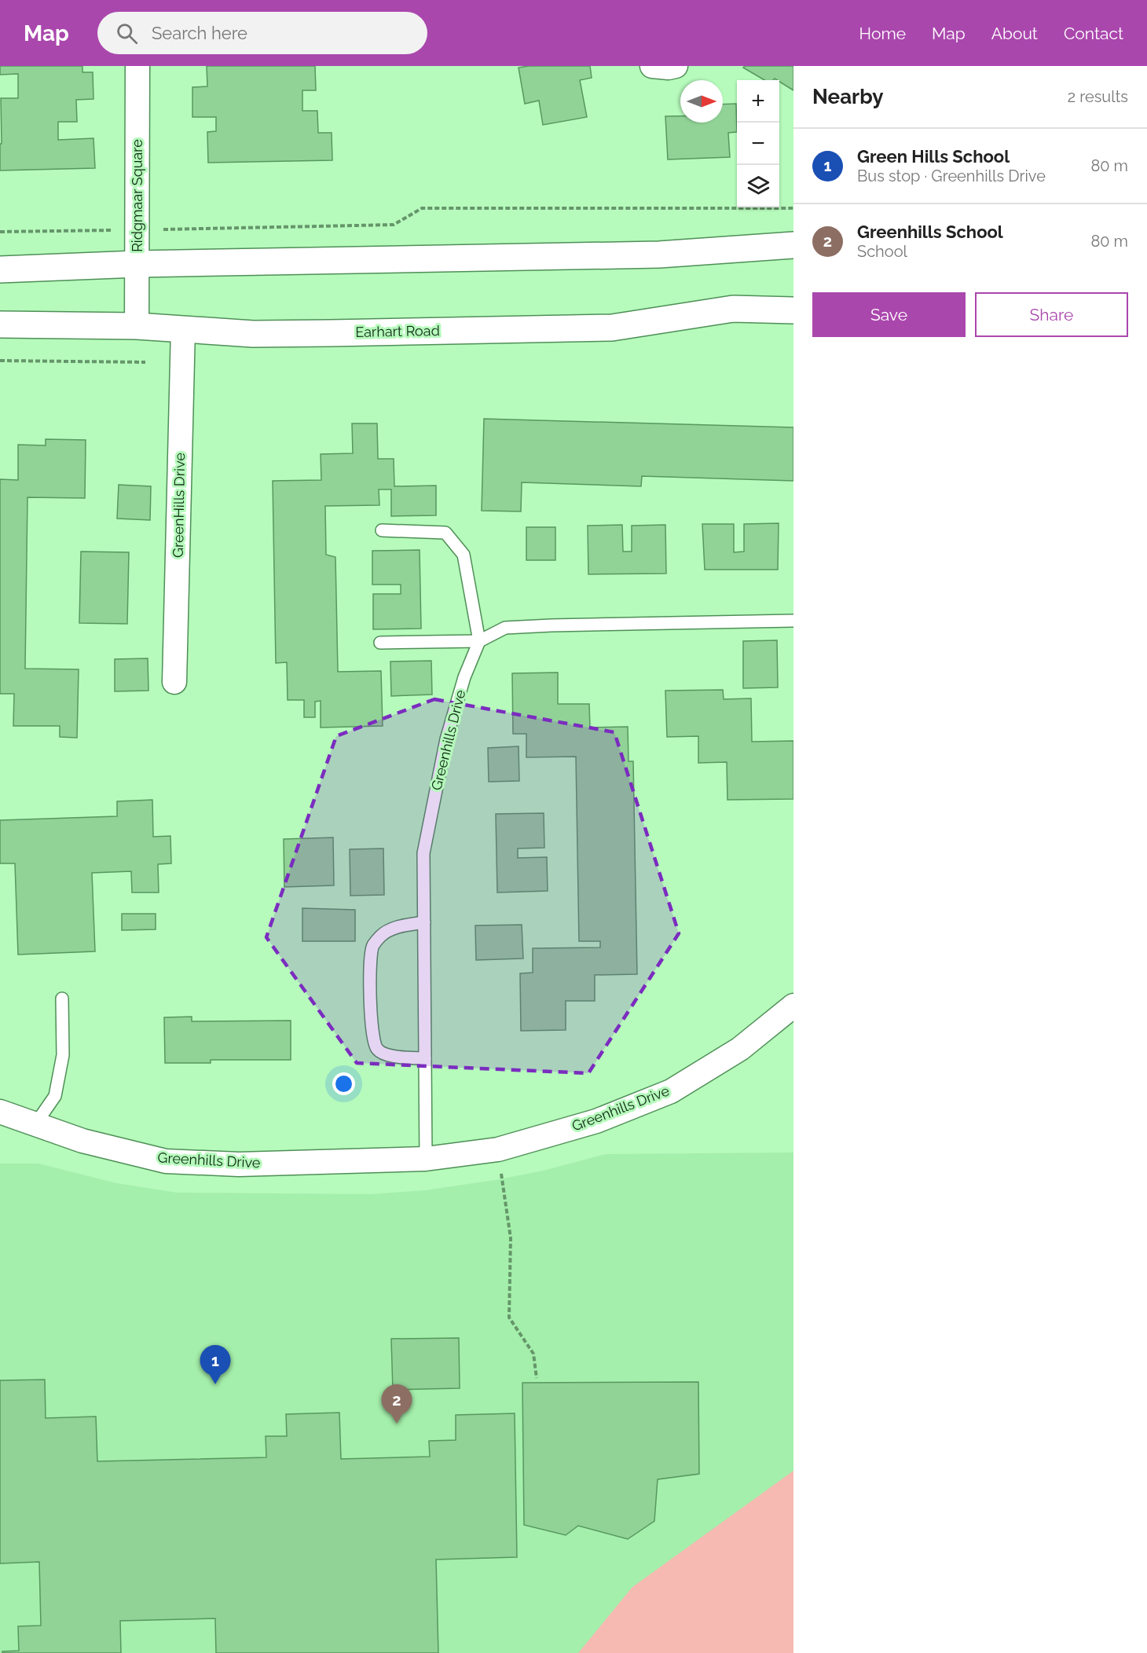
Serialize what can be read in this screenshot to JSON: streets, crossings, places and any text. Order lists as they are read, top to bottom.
{
  "streets": {
    "street": [
      "Ridgmaar Square",
      "Earhart Road",
      "GreenHills Drive",
      "Greenhills Drive"
    ]
  },
  "crossings": [
    ["Ridgmaar Square", "Earhart Road"],
    ["Earhart Road", "GreenHills Drive"]
  ],
  "north": "right",
  "page": {
    "header": "Map",
    "search": "Search here",
    "nav": [
      "Home",
      "Map",
      "About",
      "Contact"
    ],
    "heading": ["Nearby", "2 results"],
    "map_buttons": ["+", "−"],
    "list": [
      {
        "mark": "1",
        "name": "Green Hills School",
        "note": "Bus stop · Greenhills Drive",
        "value": "80 m"
      },
      {
        "mark": "2",
        "name": "Greenhills School",
        "note": "School",
        "value": "80 m"
      }
    ],
    "buttons": ["Save", "Share"],
    "pins": ["1", "2"]
  }
}
